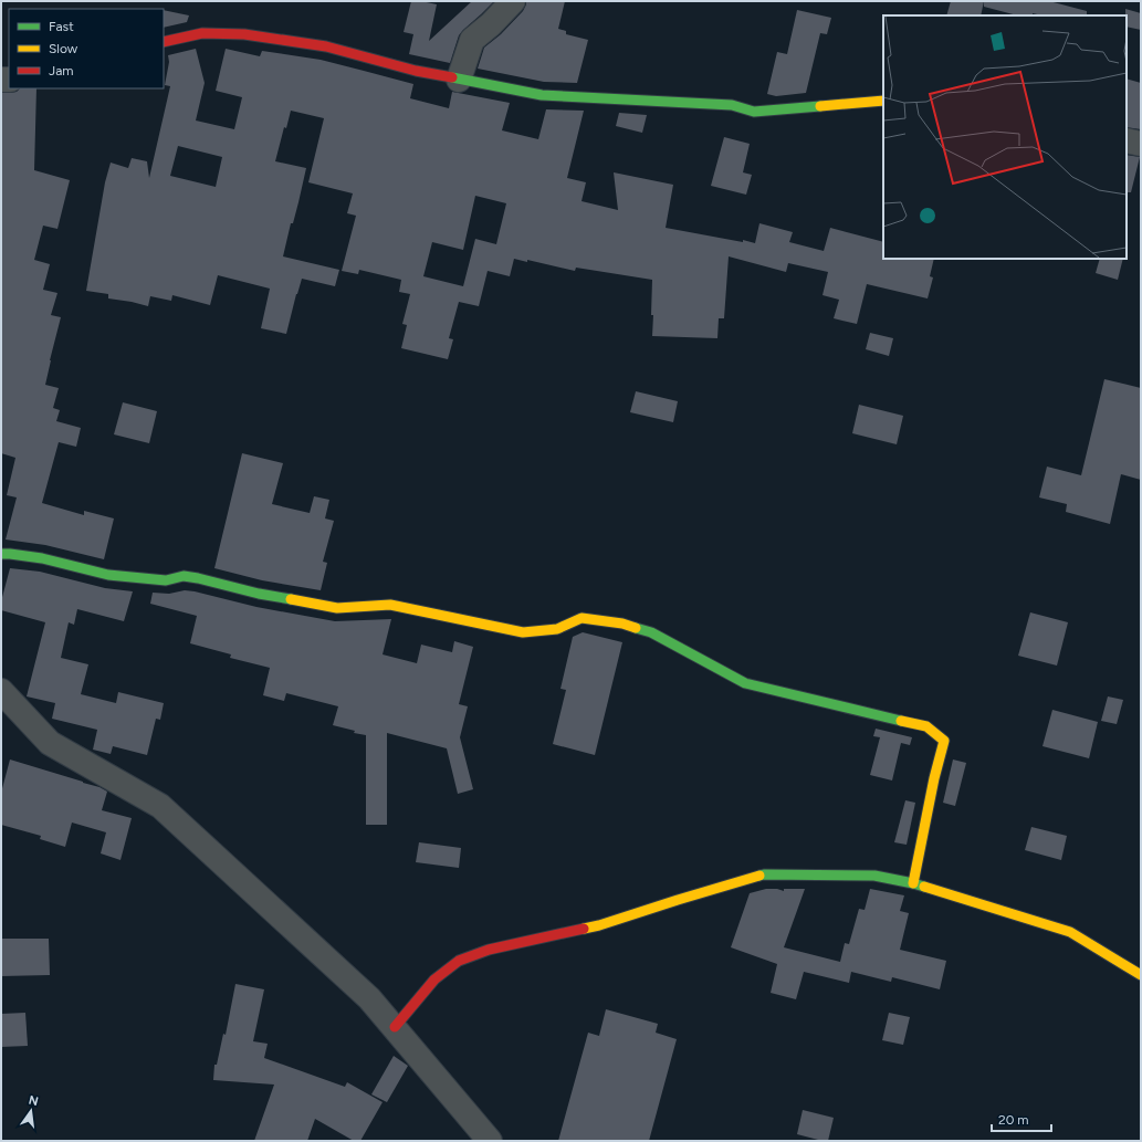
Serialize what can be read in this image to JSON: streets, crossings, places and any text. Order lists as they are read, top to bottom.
{
  "legend": ["Fast", "Slow", "Jam"],
  "scale_bar": "20 m",
  "north": "top"
}
